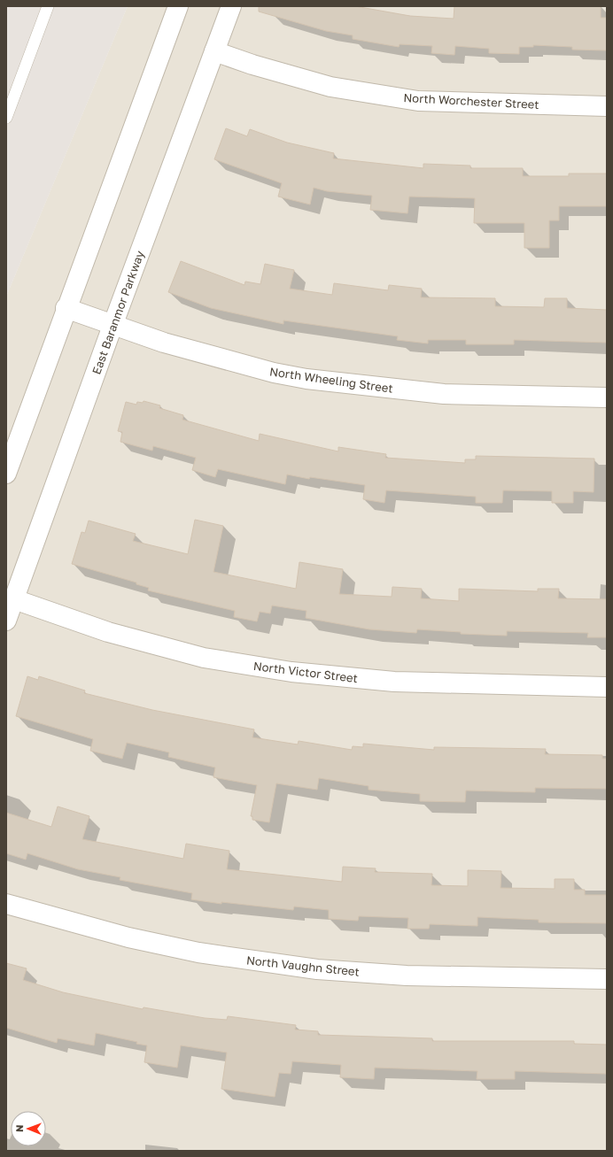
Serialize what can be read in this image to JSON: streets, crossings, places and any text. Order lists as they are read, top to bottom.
{
  "streets": {
    "street": [
      "North Worchester Street",
      "East Baranmor Parkway",
      "North Wheeling Street",
      "North Victor Street",
      "North Vaughn Street"
    ]
  },
  "crossings": [
    ["North Worchester Street", "East Baranmor Parkway"],
    ["East Baranmor Parkway", "North Wheeling Street"],
    ["East Baranmor Parkway", "North Victor Street"]
  ],
  "north": "left"
}
